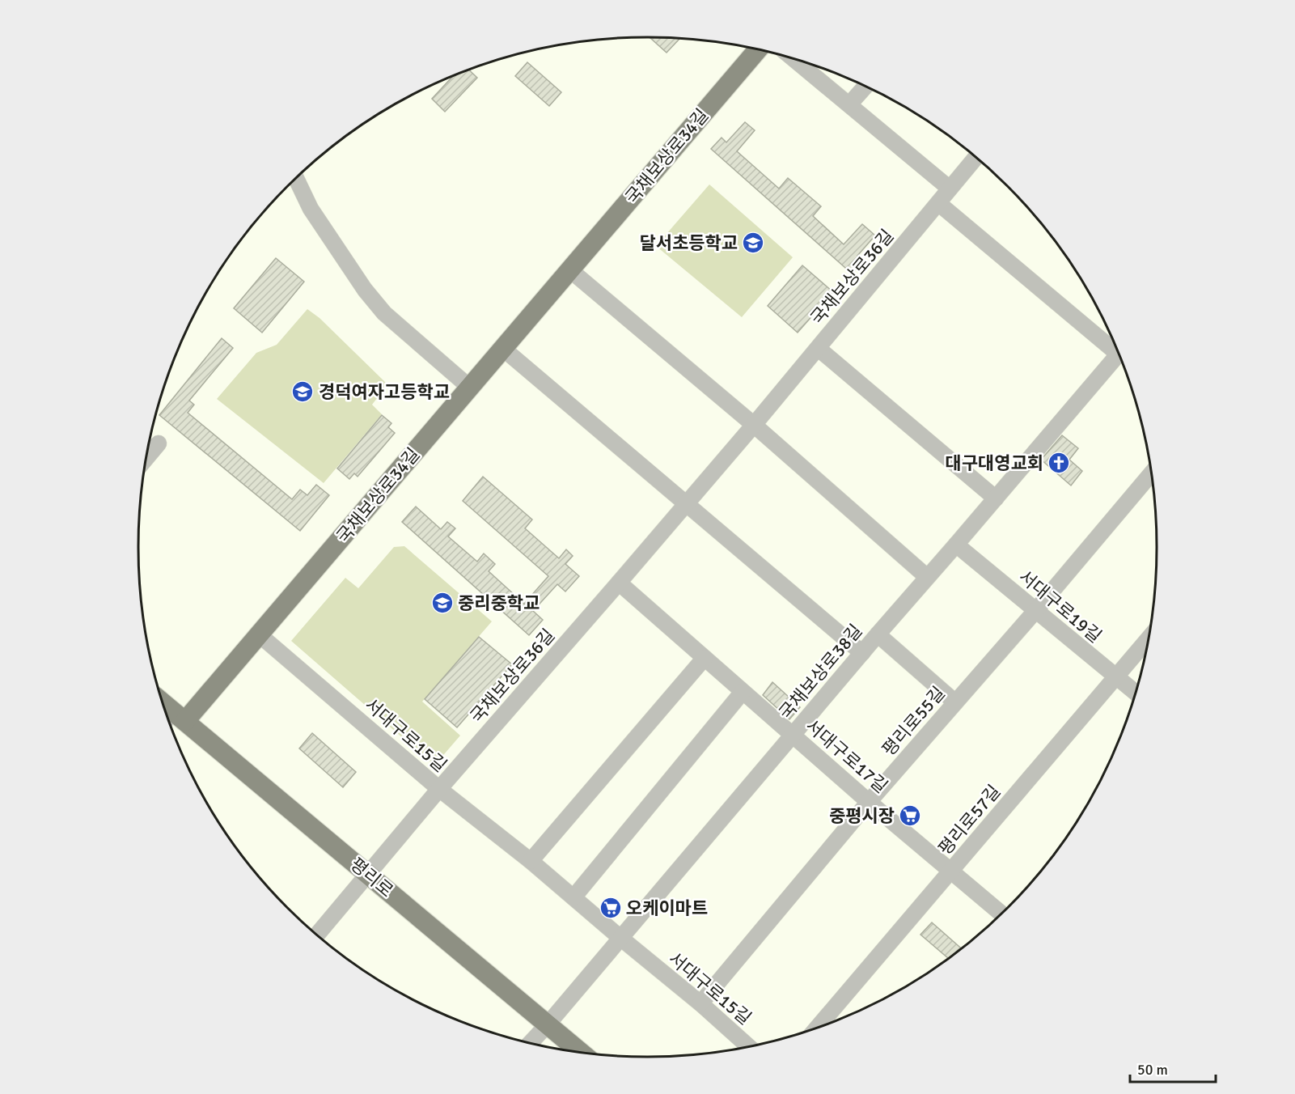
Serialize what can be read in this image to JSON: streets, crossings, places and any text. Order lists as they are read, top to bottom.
{
  "streets": {
    "main road": ["국채보상로34길", "평리로"],
    "street": [
      "국채보상로36길",
      "서대구로19길",
      "국채보상로38길",
      "평리로55길",
      "서대구로15길",
      "서대구로17길",
      "평리로57길"
    ]
  },
  "crossings": [
    ["국채보상로34길", "서대구로15길"],
    ["국채보상로34길", "평리로"],
    ["국채보상로36길", "서대구로15길"],
    ["국채보상로36길", "서대구로17길"],
    ["국채보상로36길", "평리로"],
    ["서대구로19길", "국채보상로38길"],
    ["서대구로19길", "평리로55길"],
    ["서대구로19길", "평리로57길"],
    ["국채보상로38길", "서대구로15길"],
    ["국채보상로38길", "서대구로17길"],
    ["국채보상로38길", "평리로"],
    ["평리로55길", "서대구로15길"],
    ["평리로55길", "서대구로17길"],
    ["서대구로17길", "평리로57길"]
  ],
  "places": {
    "school or university": ["달서초등학교", "경덕여자고등학교", "중리중학교"],
    "church": ["대구대영교회"],
    "supermarket": ["중평시장", "오케이마트"]
  },
  "scale_bar": "50 m"
}
